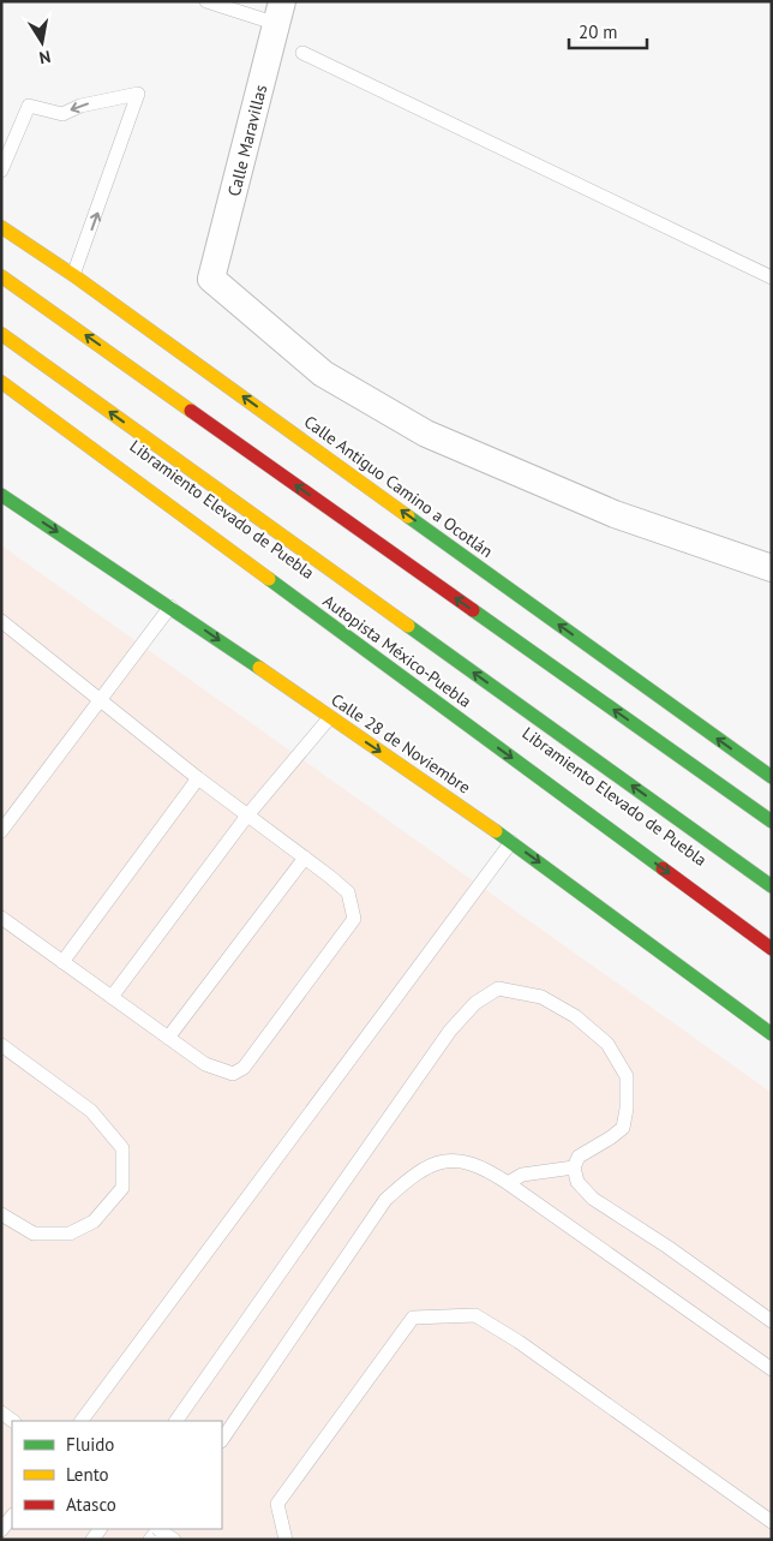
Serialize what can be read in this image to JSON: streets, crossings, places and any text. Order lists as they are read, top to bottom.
{
  "streets": {
    "main road": [
      "Calle Antiguo Camino a Ocotlán",
      "Libramiento Elevado de Puebla",
      "Autopista México-Puebla",
      "Calle 28 de Noviembre"
    ],
    "street": ["Calle Maravillas"]
  },
  "one_way": ["Calle 28 de Noviembre"],
  "legend": ["Fluido", "Lento", "Atasco"],
  "scale_bar": "20 m",
  "north": "bottom"
}
